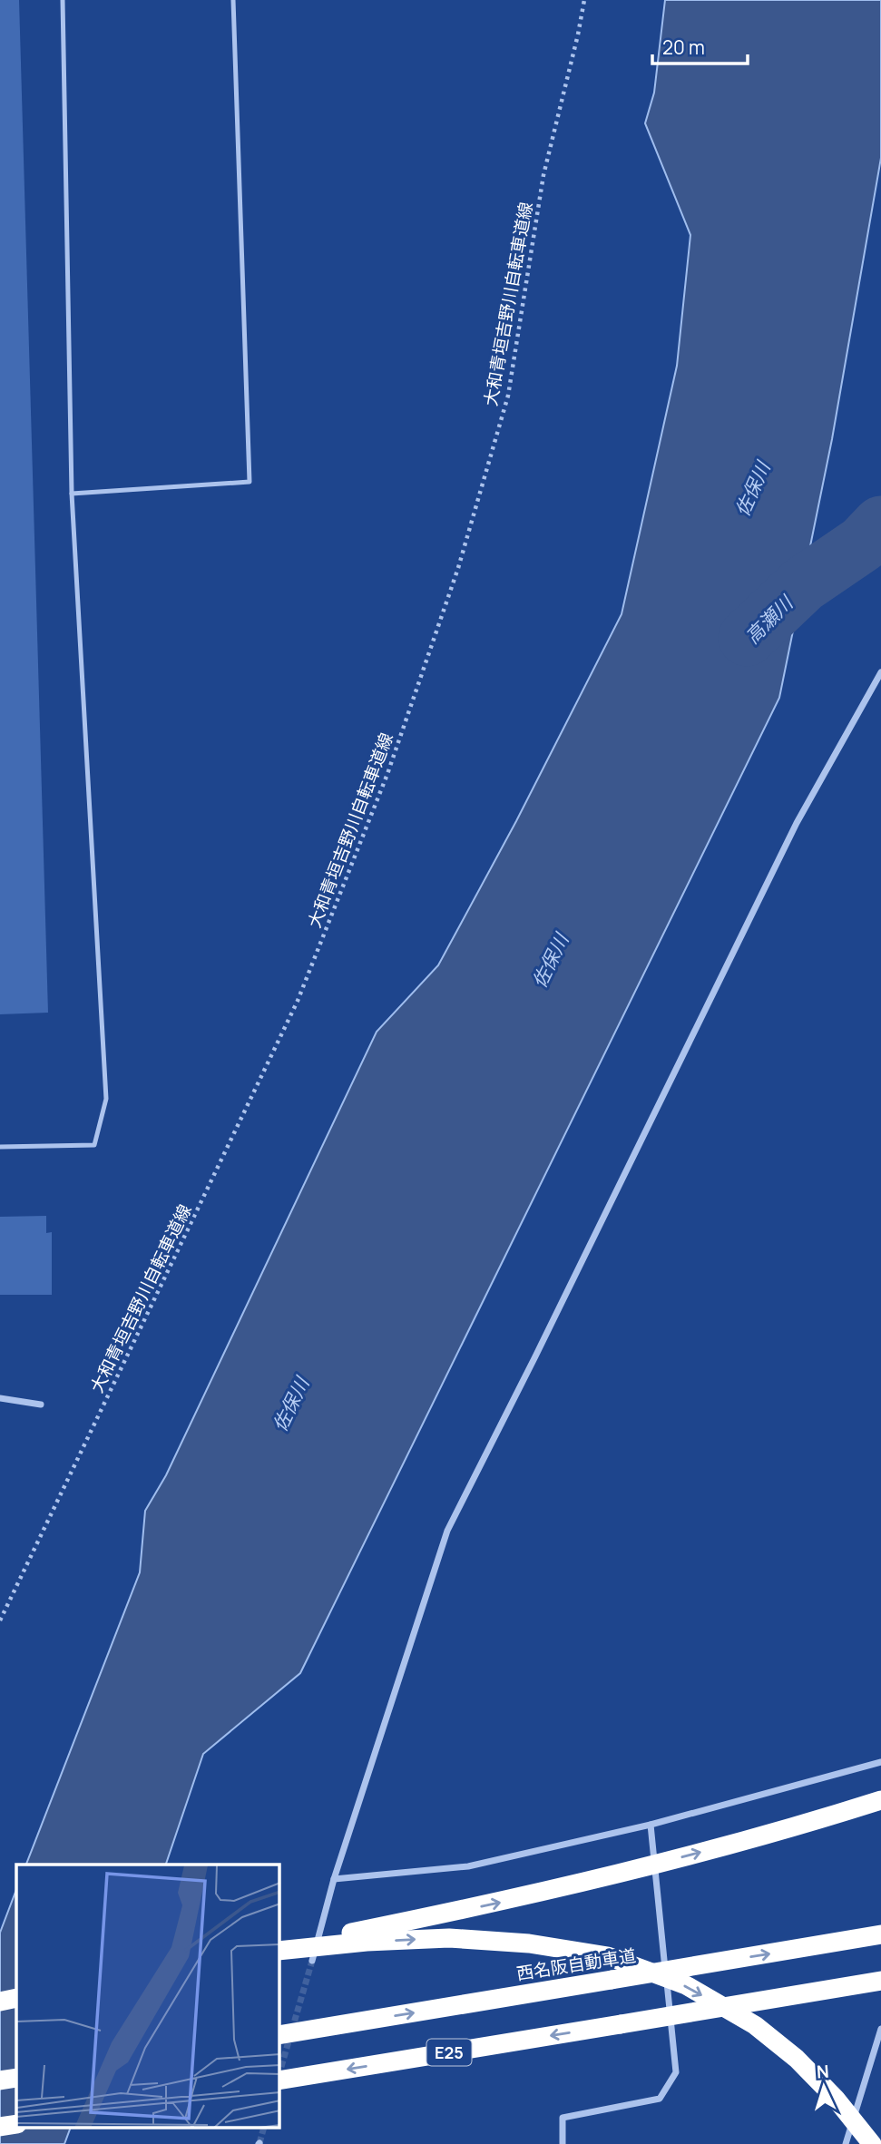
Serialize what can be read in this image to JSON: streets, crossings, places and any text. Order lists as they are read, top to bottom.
{
  "streets": {
    "highway": ["西名阪自動車道", "E25"],
    "path": ["大和青垣吉野川自転車道線"]
  },
  "water": ["佐保川", "高瀬川"],
  "scale_bar": "20 m",
  "north": "top"
}
